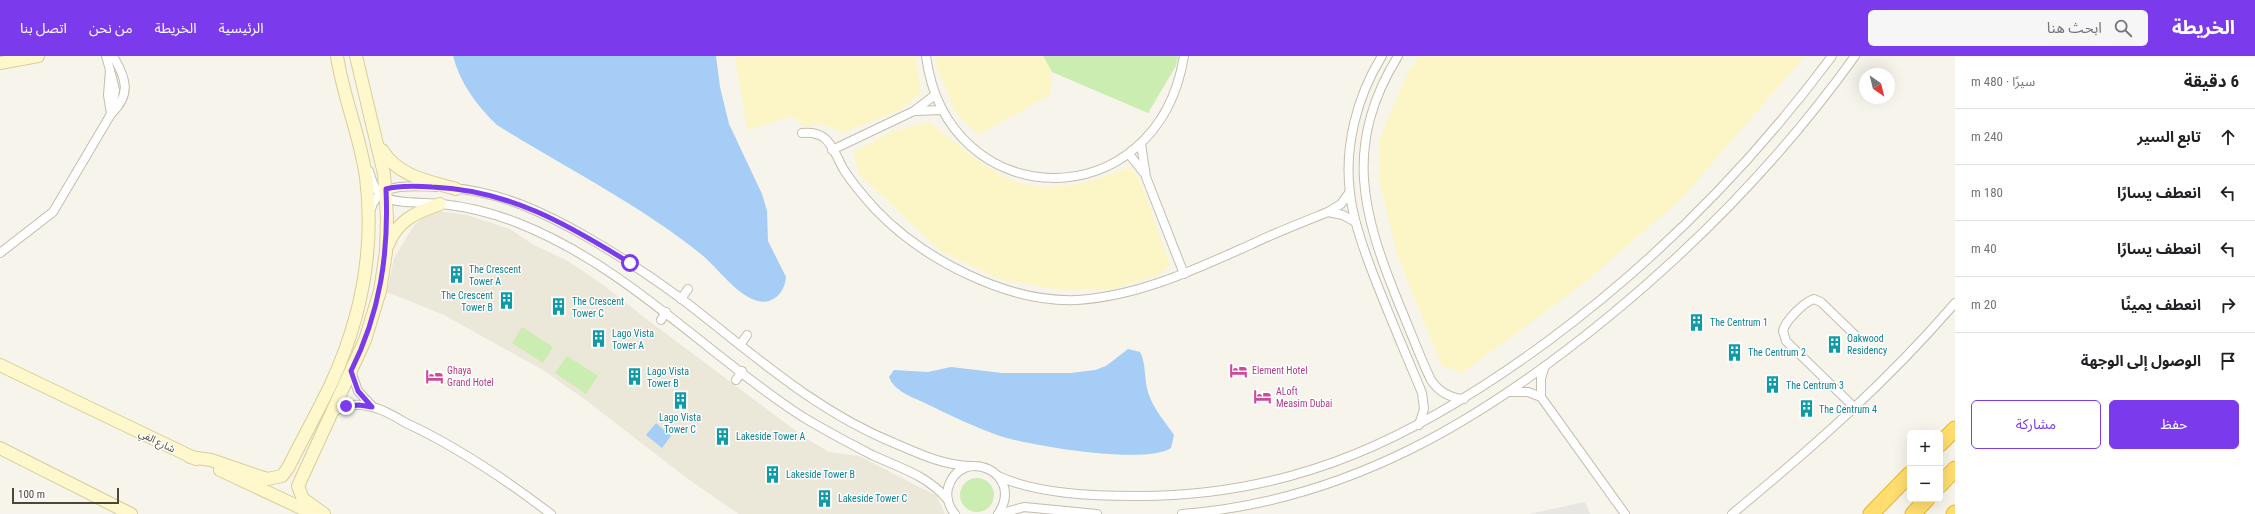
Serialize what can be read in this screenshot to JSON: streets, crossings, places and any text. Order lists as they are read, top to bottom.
{
  "streets": {
    "street": ["شارع الفي"]
  },
  "places": {
    "building": [
      "The Crescent Tower A",
      "The Crescent Tower B",
      "The Crescent Tower C",
      "The Centrum 1",
      "Lago Vista Tower A",
      "Oakwood Residency",
      "The Centrum 2",
      "Lago Vista Tower B",
      "The Centrum 3",
      "Lago Vista Tower C",
      "The Centrum 4",
      "Lakeside Tower A",
      "Lakeside Tower B",
      "Lakeside Tower C"
    ],
    "hotel": ["Element Hotel", "Ghaya Grand Hotel", "ALoft Measim Dubai"]
  },
  "scale_bar": "100 m",
  "north": "bottom right",
  "page": {
    "header": "الخريطة",
    "search": "ابحث هنا",
    "nav": [
      "الرئيسية",
      "الخريطة",
      "من نحن",
      "اتصل بنا"
    ],
    "heading": ["6 دقيقة", "سيرًا · 480 m"],
    "list": [
      ["تابع السير", "240 m"],
      ["انعطف يسارًا", "180 m"],
      ["انعطف يسارًا", "40 m"],
      ["انعطف يمينًا", "20 m"],
      "الوصول إلى الوجهة"
    ],
    "buttons": ["حفظ", "مشاركة"],
    "map_buttons": ["+", "−"],
    "scale": "100 m"
  }
}
